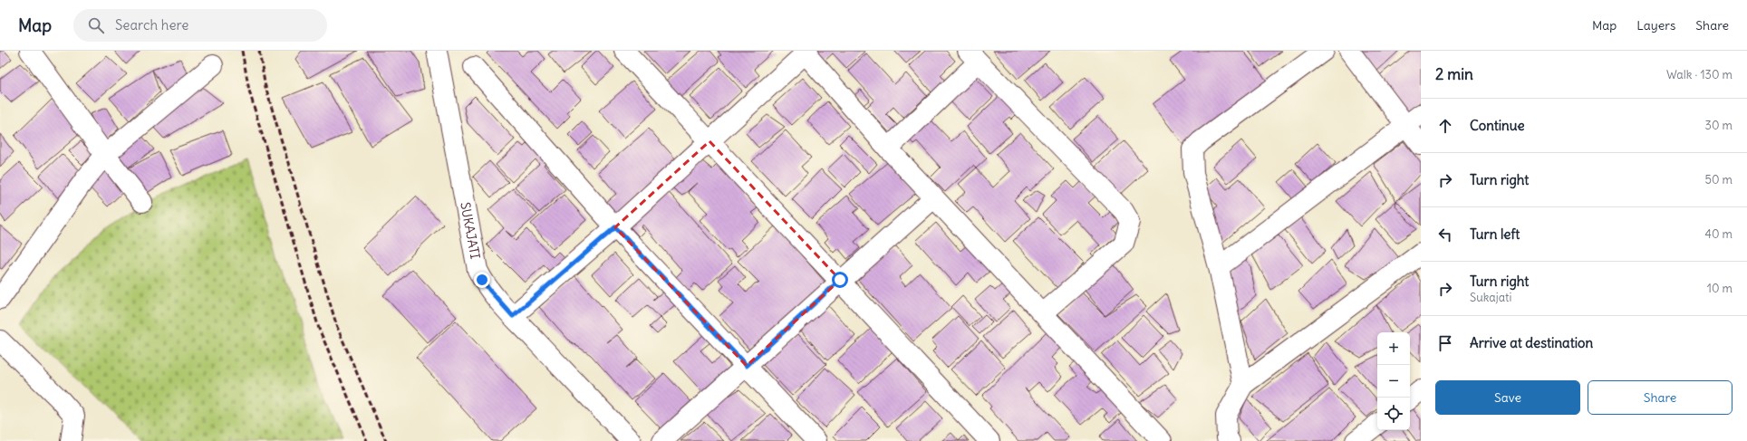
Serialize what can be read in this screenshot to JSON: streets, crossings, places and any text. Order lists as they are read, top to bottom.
{
  "streets": {
    "street": ["SUKAJATI"]
  },
  "page": {
    "header": "Map",
    "search": "Search here",
    "nav": ["Map", "Layers", "Share"],
    "heading": ["2 min", "Walk · 130 m"],
    "list": [
      ["Continue", "30 m"],
      ["Turn right", "50 m"],
      ["Turn left", "40 m"],
      ["Turn right", "Sukajati", "10 m"],
      "Arrive at destination"
    ],
    "map_buttons": ["+", "−"],
    "buttons": ["Save", "Share"]
  }
}
